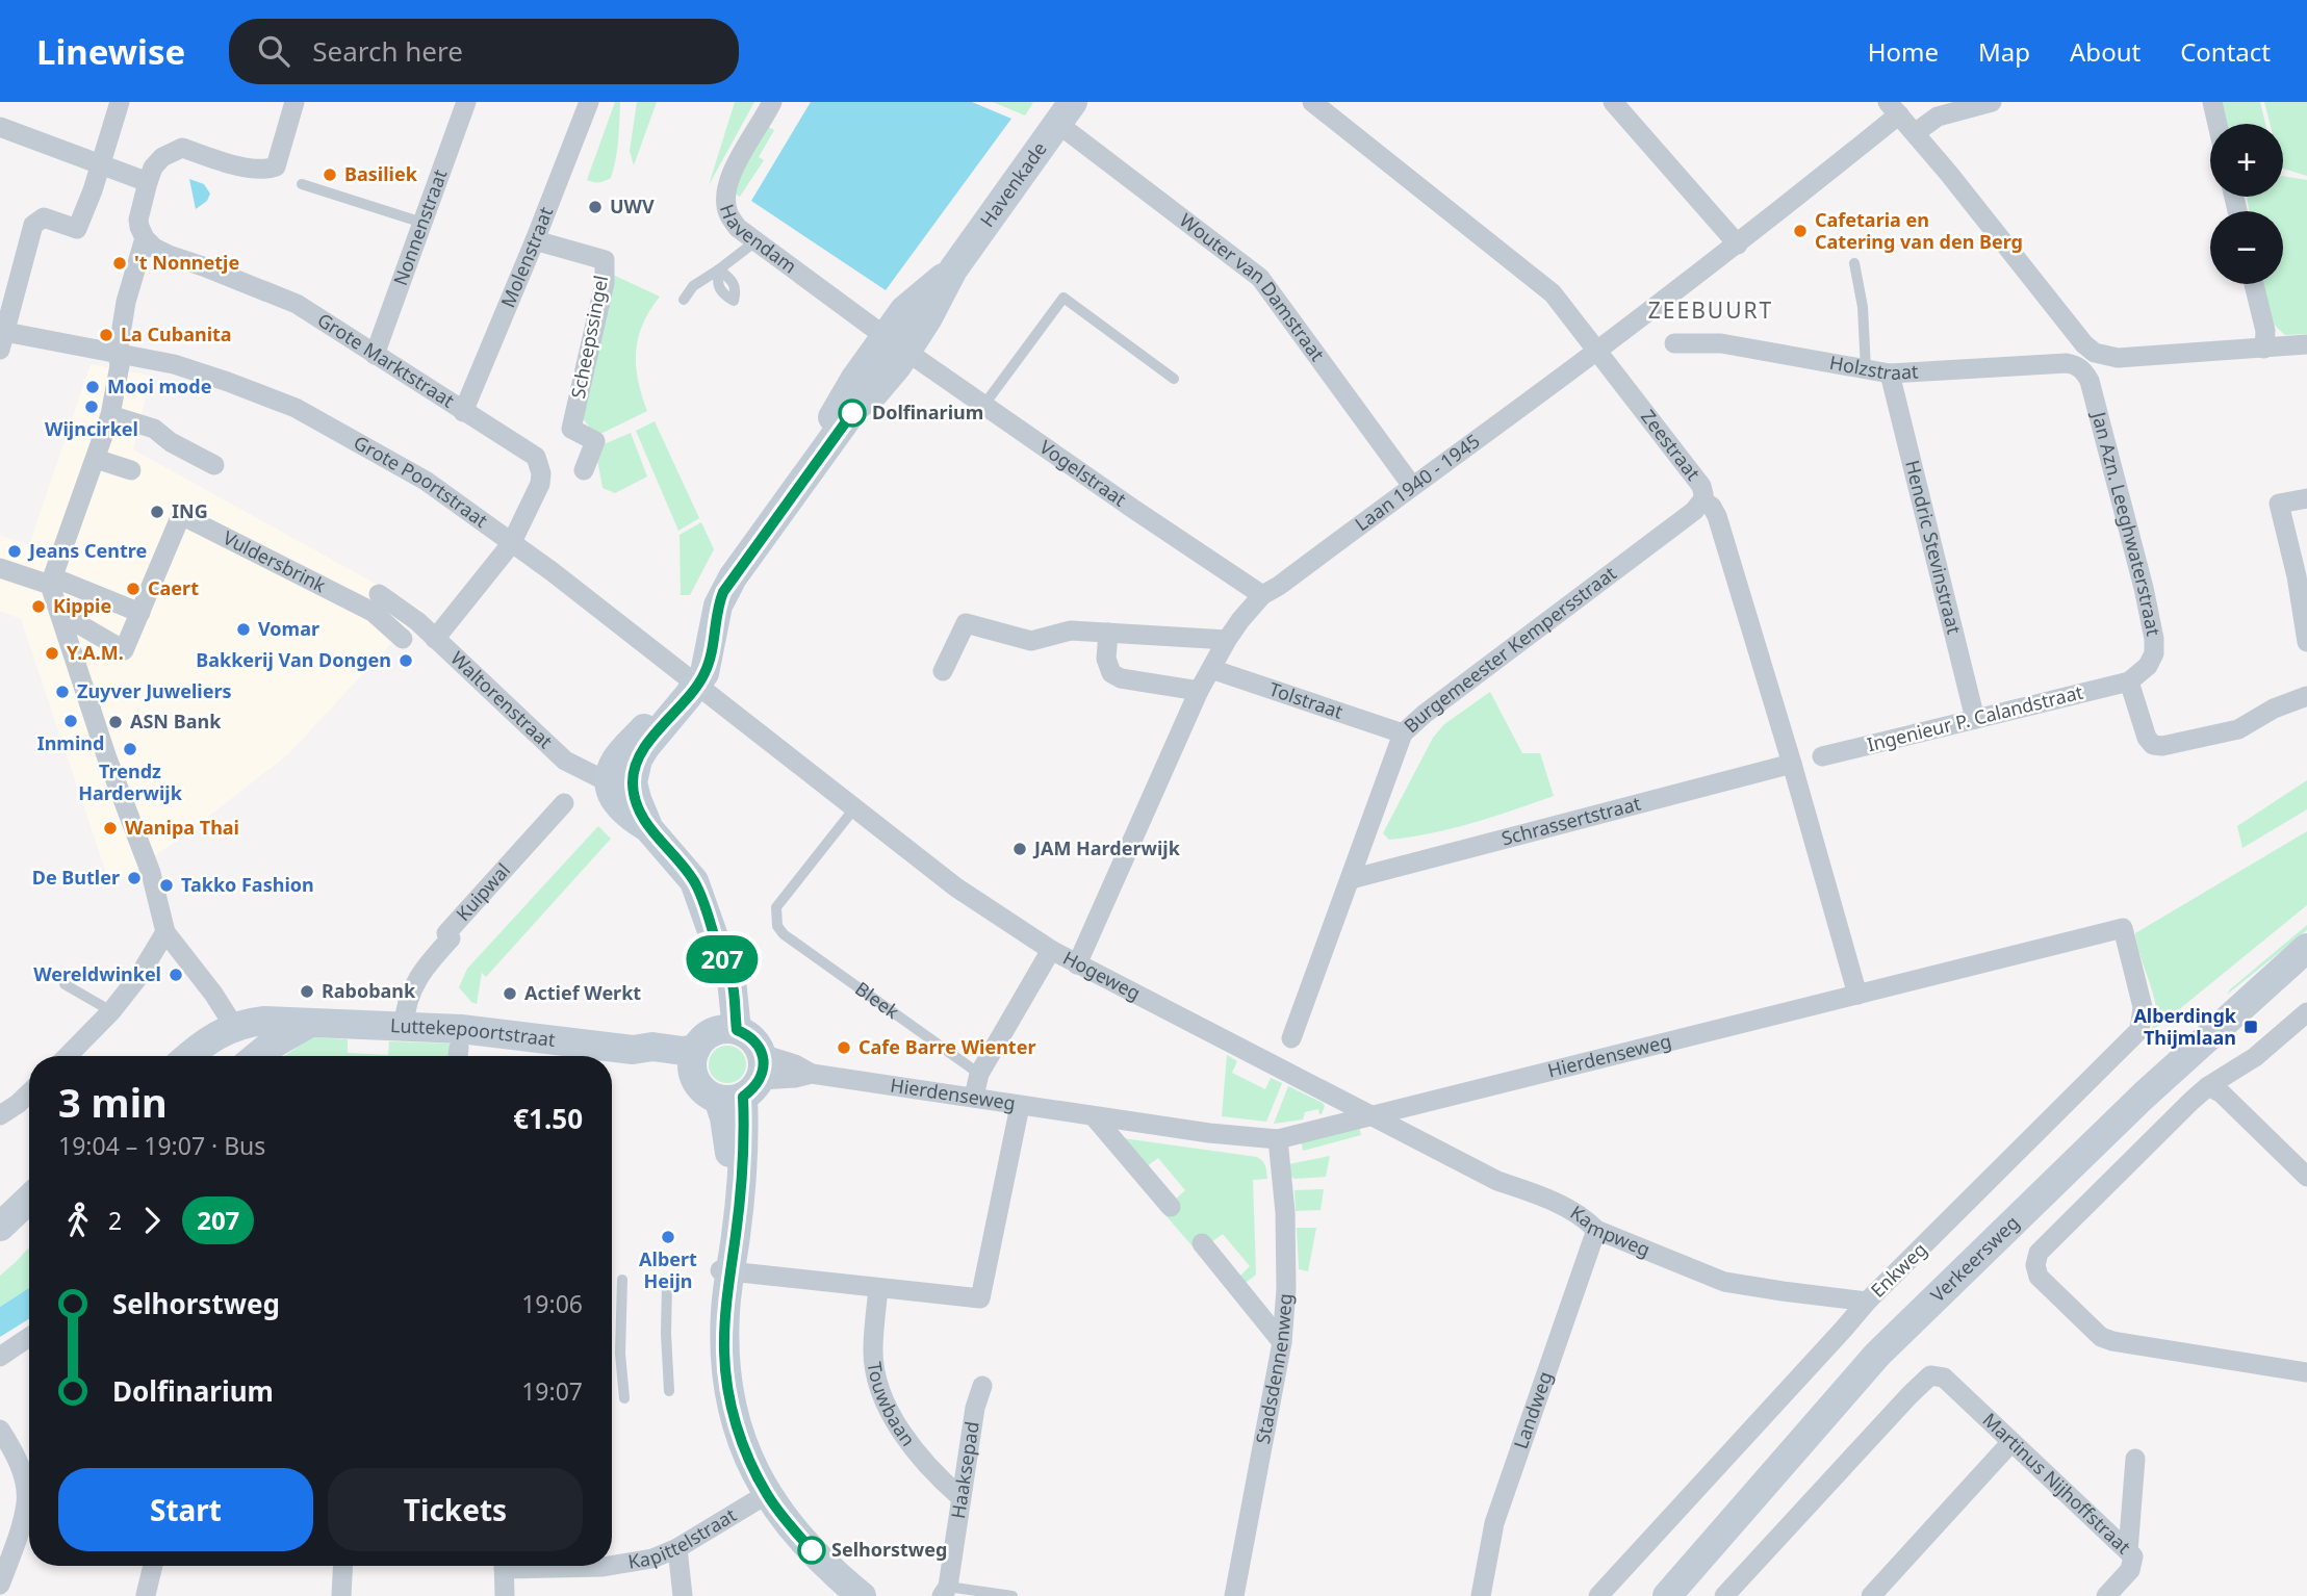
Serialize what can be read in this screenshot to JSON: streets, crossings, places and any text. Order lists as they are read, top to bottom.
{
  "streets": {
    "street": [
      "Havenkade",
      "Nonnenstraat",
      "Havendam",
      "Molenstraat",
      "Wouter van Damstraat",
      "Scheepssingel",
      "Grote Marktstraat",
      "Holzstraat",
      "Zeestraat",
      "Vogelstraat",
      "Laan 1940 - 1945",
      "Grote Poortstraat",
      "Jan Azn. Leeghwaterstraat",
      "Hendric Stevinstraat",
      "Vuldersbrink",
      "Burgemeester Kempersstraat",
      "Waltorenstraat",
      "Tolstraat",
      "Ingenieur P. Calandstraat",
      "Schrassertstraat",
      "Kuipwal",
      "Hogeweg",
      "Luttekepoortstraat",
      "Hierdenseweg",
      "Kampweg",
      "Verkeersweg",
      "Enkweg",
      "Stadsdennenweg",
      "Touwbaan",
      "Landweg",
      "Haaksepad",
      "Martinus Nijhoffstraat",
      "Kapittelstraat"
    ],
    "lane": ["Bleek"]
  },
  "crossings": [
    ["Havenkade", "Havendam"],
    ["Havenkade", "Wouter van Damstraat"],
    ["Havenkade", "Vogelstraat"],
    ["Nonnenstraat", "Grote Marktstraat"],
    ["Havendam", "Vogelstraat"],
    ["Molenstraat", "Scheepssingel"],
    ["Molenstraat", "Grote Marktstraat"],
    ["Wouter van Damstraat", "Laan 1940 - 1945"],
    ["Grote Marktstraat", "Grote Poortstraat"],
    ["Grote Marktstraat", "Waltorenstraat"],
    ["Holzstraat", "Jan Azn. Leeghwaterstraat"],
    ["Holzstraat", "Hendric Stevinstraat"],
    ["Zeestraat", "Laan 1940 - 1945"],
    ["Zeestraat", "Burgemeester Kempersstraat"],
    ["Zeestraat", "Schrassertstraat"],
    ["Zeestraat", "Hierdenseweg"],
    ["Vogelstraat", "Laan 1940 - 1945"],
    ["Laan 1940 - 1945", "Tolstraat"],
    ["Laan 1940 - 1945", "Hogeweg"],
    ["Grote Poortstraat", "Hogeweg"],
    ["Jan Azn. Leeghwaterstraat", "Ingenieur P. Calandstraat"],
    ["Hendric Stevinstraat", "Ingenieur P. Calandstraat"],
    ["Burgemeester Kempersstraat", "Tolstraat"],
    ["Burgemeester Kempersstraat", "Schrassertstraat"],
    ["Kuipwal", "Luttekepoortstraat"],
    ["Hogeweg", "Bleek"],
    ["Hogeweg", "Hierdenseweg"],
    ["Hogeweg", "Kampweg"],
    ["Luttekepoortstraat", "Hierdenseweg"],
    ["Hierdenseweg", "Kampweg"],
    ["Hierdenseweg", "Enkweg"],
    ["Hierdenseweg", "Stadsdennenweg"],
    ["Kampweg", "Enkweg"],
    ["Kampweg", "Landweg"],
    ["Touwbaan", "Haaksepad"]
  ],
  "districts": ["ZEEBUURT"],
  "places": {
    "other": [
      "Basiliek",
      "UWV",
      "Cafetaria en Catering van den Berg",
      "'t Nonnetje",
      "La Cubanita",
      "Mooi mode",
      "Wijncirkel",
      "Dolfinarium",
      "ING",
      "Jeans Centre",
      "Caert",
      "Kippie",
      "Vomar",
      "Y.A.M.",
      "Bakkerij Van Dongen",
      "Zuyver Juweliers",
      "Inmind",
      "ASN Bank",
      "Trendz Harderwijk",
      "Wanipa Thai",
      "JAM Harderwijk",
      "De Butler",
      "Takko Fashion",
      "Wereldwinkel",
      "Rabobank",
      "Actief Werkt",
      "Cafe Barre Wienter",
      "Albert Heijn",
      "Selhorstweg"
    ],
    "transit": ["Alberdingk Thijmlaan"]
  },
  "lines": ["bus line 207"],
  "page": {
    "header": "Linewise",
    "search": "Search here",
    "nav": [
      "Home",
      "Map",
      "About",
      "Contact"
    ],
    "on_map": "207",
    "map_buttons": ["+", "−"],
    "heading": ["3 min", "19:04 – 19:07 · Bus", "€1.50"],
    "legs": ["2", "207"],
    "list": [
      {
        "name": "Selhorstweg",
        "value": "19:06"
      },
      {
        "name": "Dolfinarium",
        "value": "19:07"
      }
    ],
    "buttons": ["Start", "Tickets"]
  }
}
